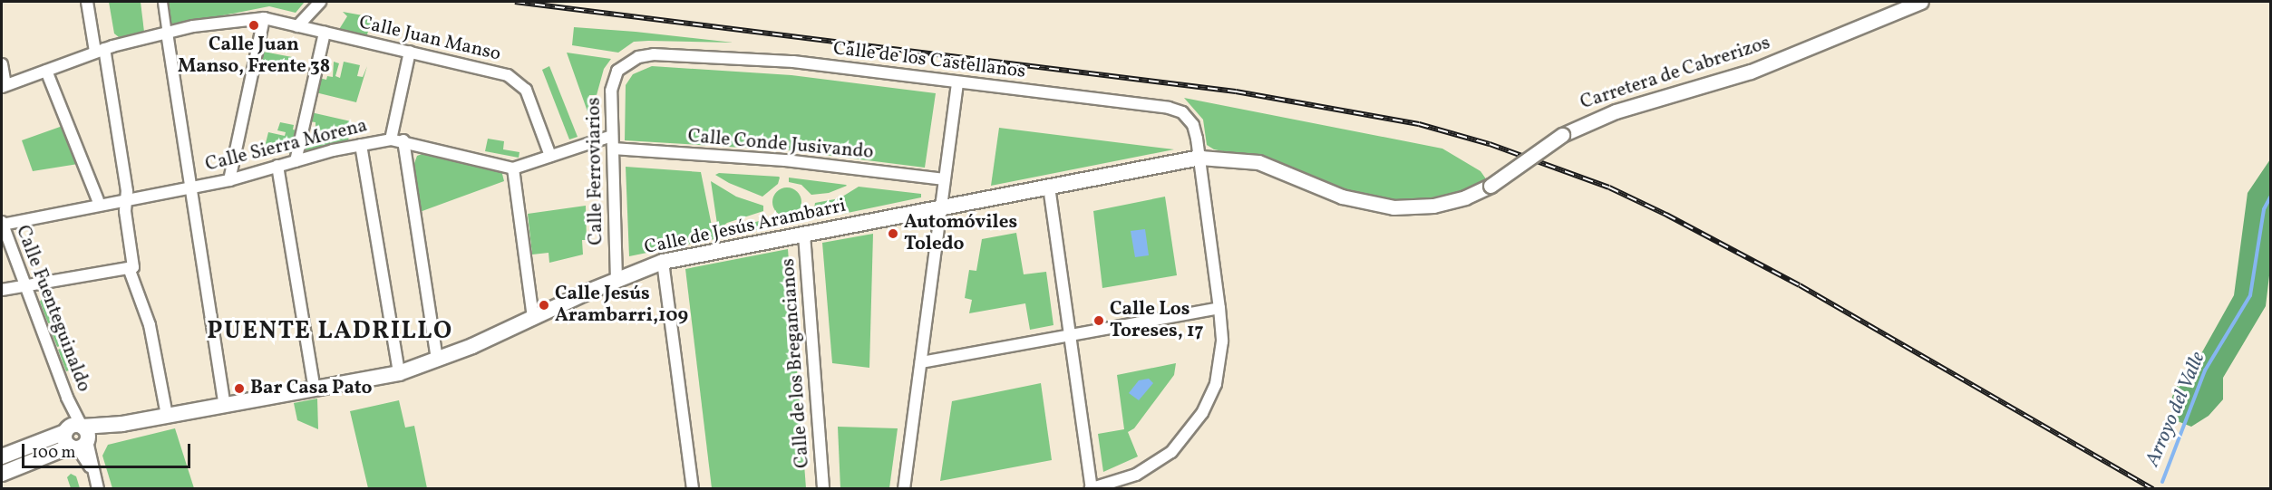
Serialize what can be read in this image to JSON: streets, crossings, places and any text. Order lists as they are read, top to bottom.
{
  "streets": {
    "main road": ["Calle de Jesús Arambarri"],
    "street": [
      "Calle Juan Manso",
      "Calle de los Castellanos",
      "Carretera de Cabrerizos",
      "Calle Conde Jusivando",
      "Calle Sierra Morena",
      "Calle Ferroviarios",
      "Calle Fuenteguinaldo",
      "Calle de los Bregancianos"
    ]
  },
  "crossings": [
    ["Calle de los Castellanos", "Carretera de Cabrerizos"],
    ["Calle de los Castellanos", "Calle Ferroviarios"],
    ["Calle de los Castellanos", "Calle de Jesús Arambarri"],
    ["Carretera de Cabrerizos", "Calle de Jesús Arambarri"],
    ["Calle Conde Jusivando", "Calle Ferroviarios"],
    ["Calle Sierra Morena", "Calle Fuenteguinaldo"],
    ["Calle Ferroviarios", "Calle de Jesús Arambarri"],
    ["Calle de Jesús Arambarri", "Calle Fuenteguinaldo"],
    ["Calle de Jesús Arambarri", "Calle de los Bregancianos"]
  ],
  "districts": ["PUENTE LADRILLO"],
  "water": ["Arroyo del Valle"],
  "places": [
    "Calle Juan Manso, Frente 38",
    "Automóviles Toledo",
    "Calle Jesús Arambarri,109",
    "Calle Los Toreses, 17",
    "Bar Casa Pato"
  ],
  "scale_bar": "100 m"
}
